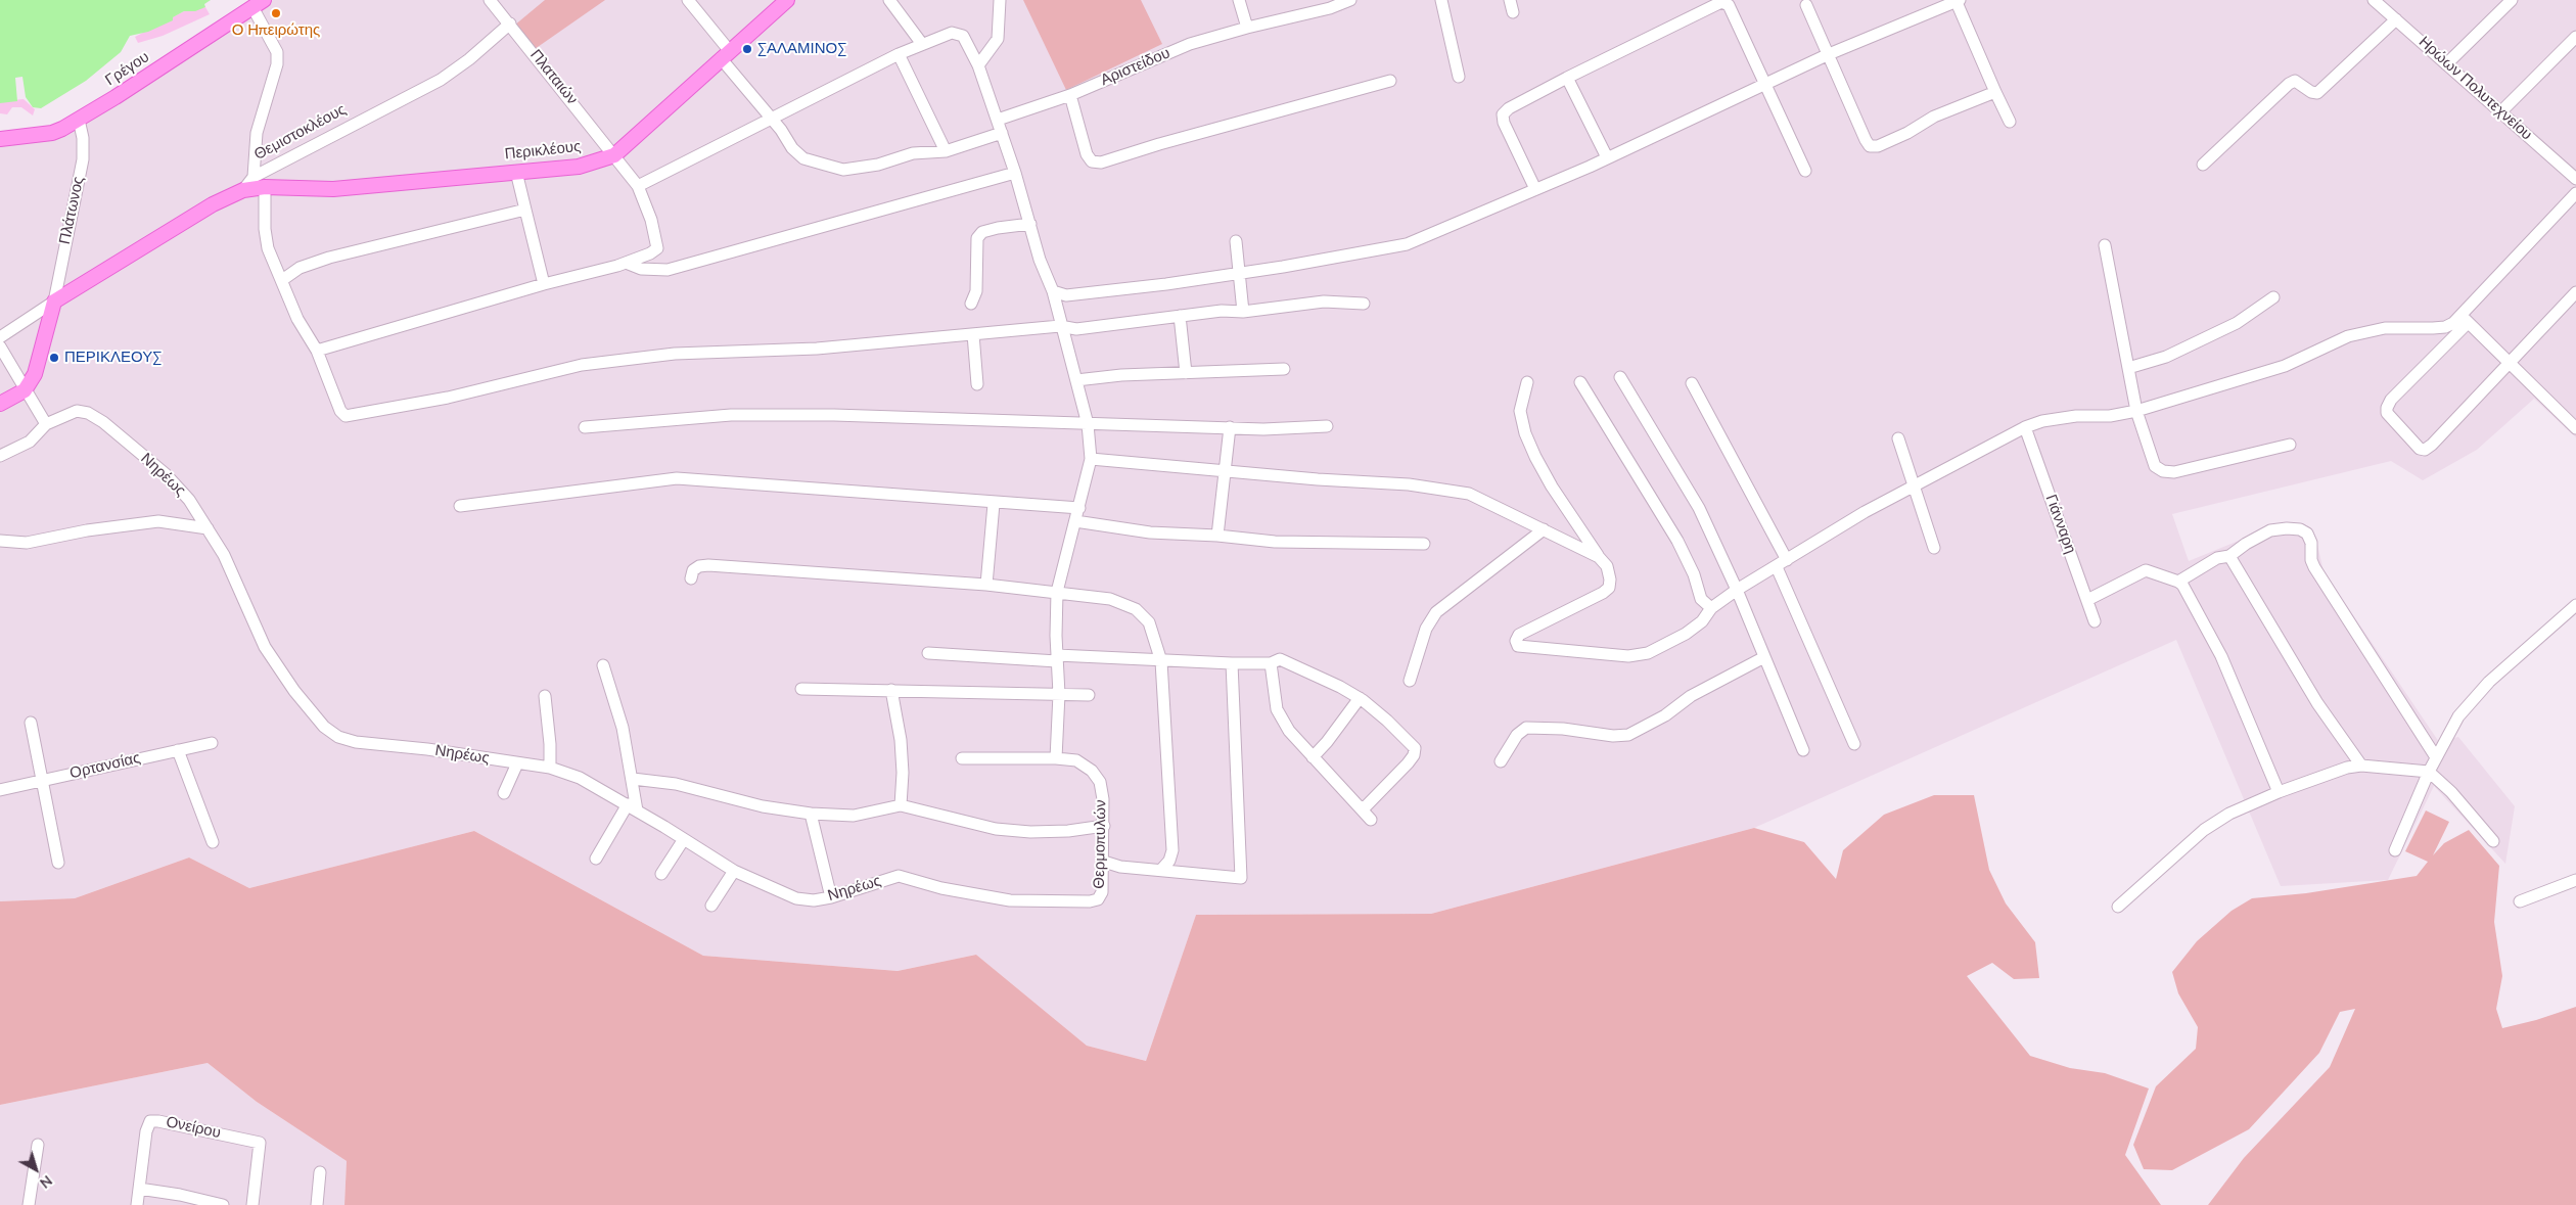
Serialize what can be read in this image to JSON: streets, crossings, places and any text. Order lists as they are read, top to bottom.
{
  "streets": {
    "main road": ["Γρέγου", "Θεμιστοκλέους", "Περικλέους"],
    "street": [
      "Αριστείδου",
      "Πλαταιών",
      "Ηρώων Πολυτεχνείου",
      "Πλάτωνος",
      "Νηρέως",
      "Γιάνναρη",
      "Ορτανσίας",
      "Θερμοπυλών",
      "Ονείρου"
    ]
  },
  "crossings": [
    ["Γρέγου", "Πλάτωνος"],
    ["Πλαταιών", "Θεμιστοκλέους"],
    ["Πλαταιών", "Περικλέους"],
    ["Θεμιστοκλέους", "Περικλέους"],
    ["Θεμιστοκλέους", "Πλάτωνος"],
    ["Νηρέως", "Θερμοπυλών"]
  ],
  "places": ["Ο Ηπειρώτης", "ΣΑΛΑΜΙΝΟΣ", "ΠΕΡΙΚΛΕΟΥΣ"],
  "north": "bottom right"
}
